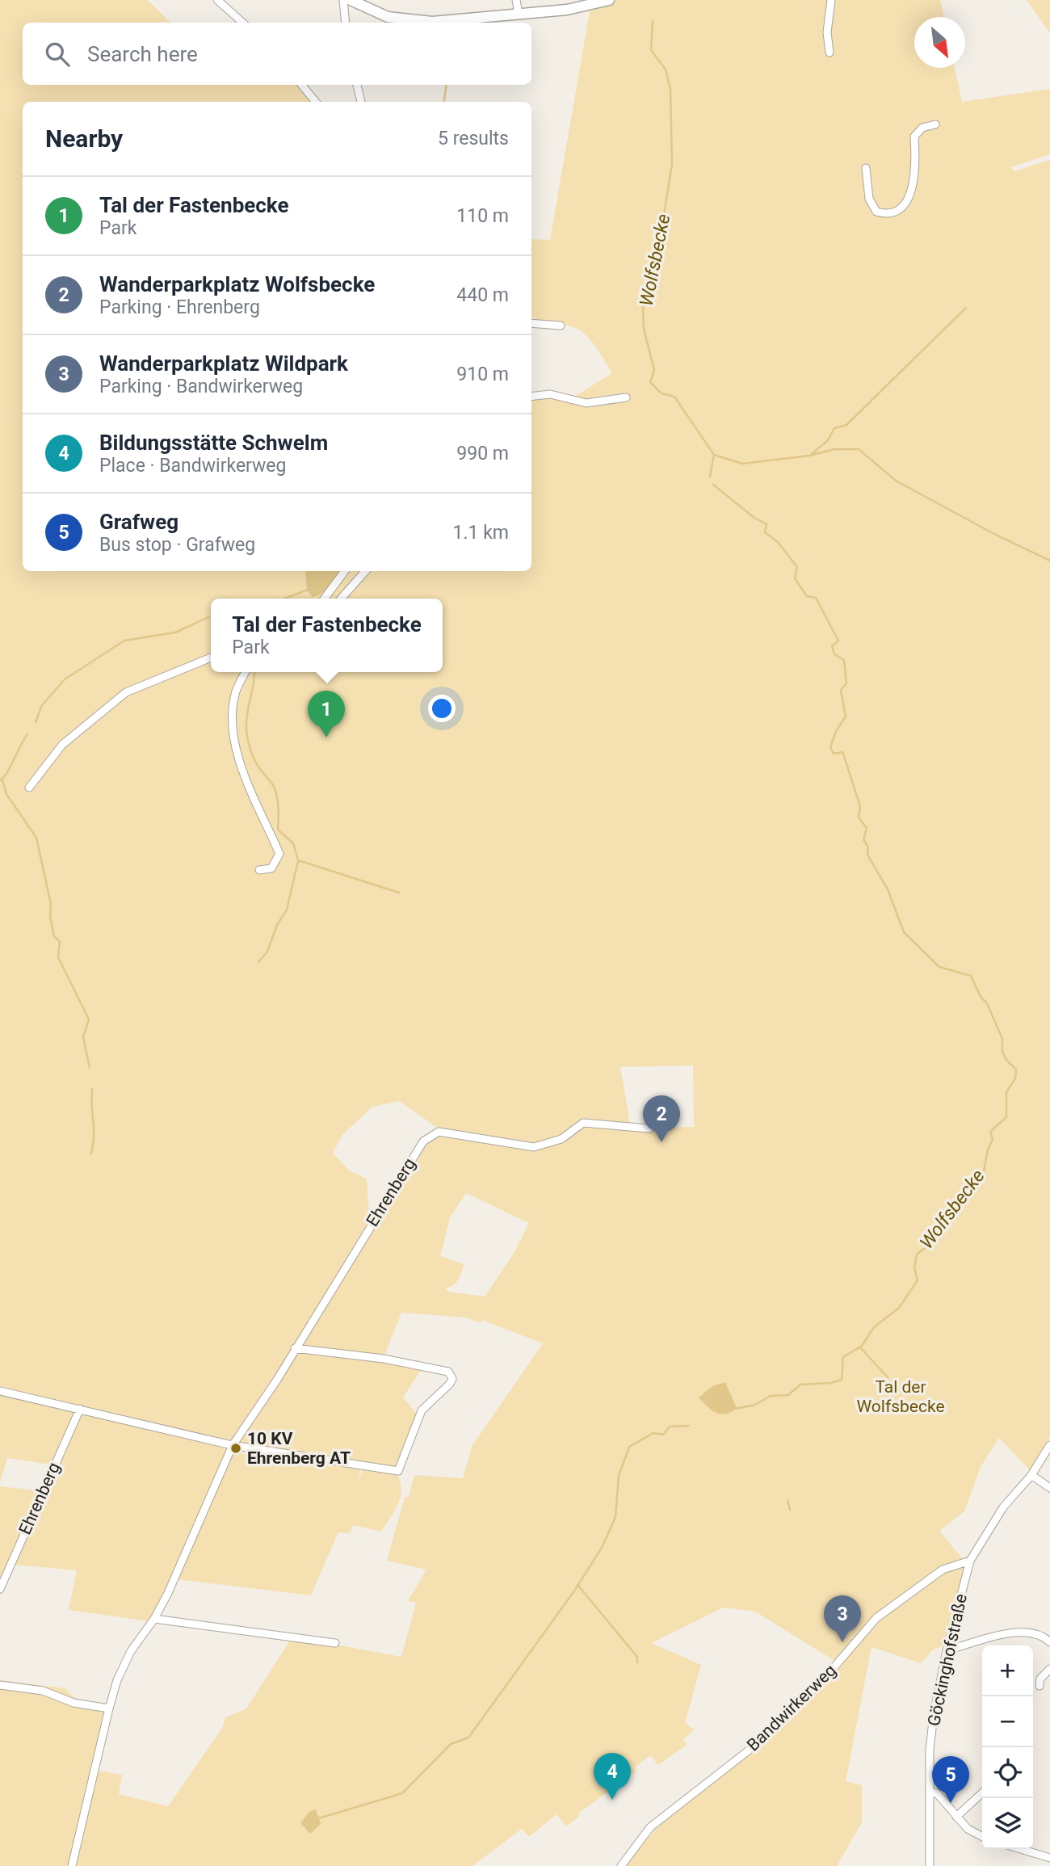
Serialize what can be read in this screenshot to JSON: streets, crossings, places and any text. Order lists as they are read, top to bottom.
{
  "streets": {
    "street": ["Ehrenberg", "Göckinghofstraße", "Bandwirkerweg"]
  },
  "crossings": [
    ["Göckinghofstraße", "Bandwirkerweg"]
  ],
  "water": ["Wolfsbecke"],
  "parks": ["Tal der Wolfsbecke"],
  "places": ["10 KV Ehrenberg AT"],
  "north": "bottom right",
  "page": {
    "search": "Search here",
    "heading": ["Nearby", "5 results"],
    "list": [
      {
        "mark": "1",
        "name": "Tal der Fastenbecke",
        "note": "Park",
        "value": "110 m"
      },
      {
        "mark": "2",
        "name": "Wanderparkplatz Wolfsbecke",
        "note": "Parking · Ehrenberg",
        "value": "440 m"
      },
      {
        "mark": "3",
        "name": "Wanderparkplatz Wildpark",
        "note": "Parking · Bandwirkerweg",
        "value": "910 m"
      },
      {
        "mark": "4",
        "name": "Bildungsstätte Schwelm",
        "note": "Place · Bandwirkerweg",
        "value": "990 m"
      },
      {
        "mark": "5",
        "name": "Grafweg",
        "note": "Bus stop · Grafweg",
        "value": "1.1 km"
      }
    ],
    "popup": ["Tal der Fastenbecke", "Park"],
    "pins": [
      "1",
      "2",
      "3",
      "4",
      "5"
    ],
    "map_buttons": ["+", "−"]
  }
}
